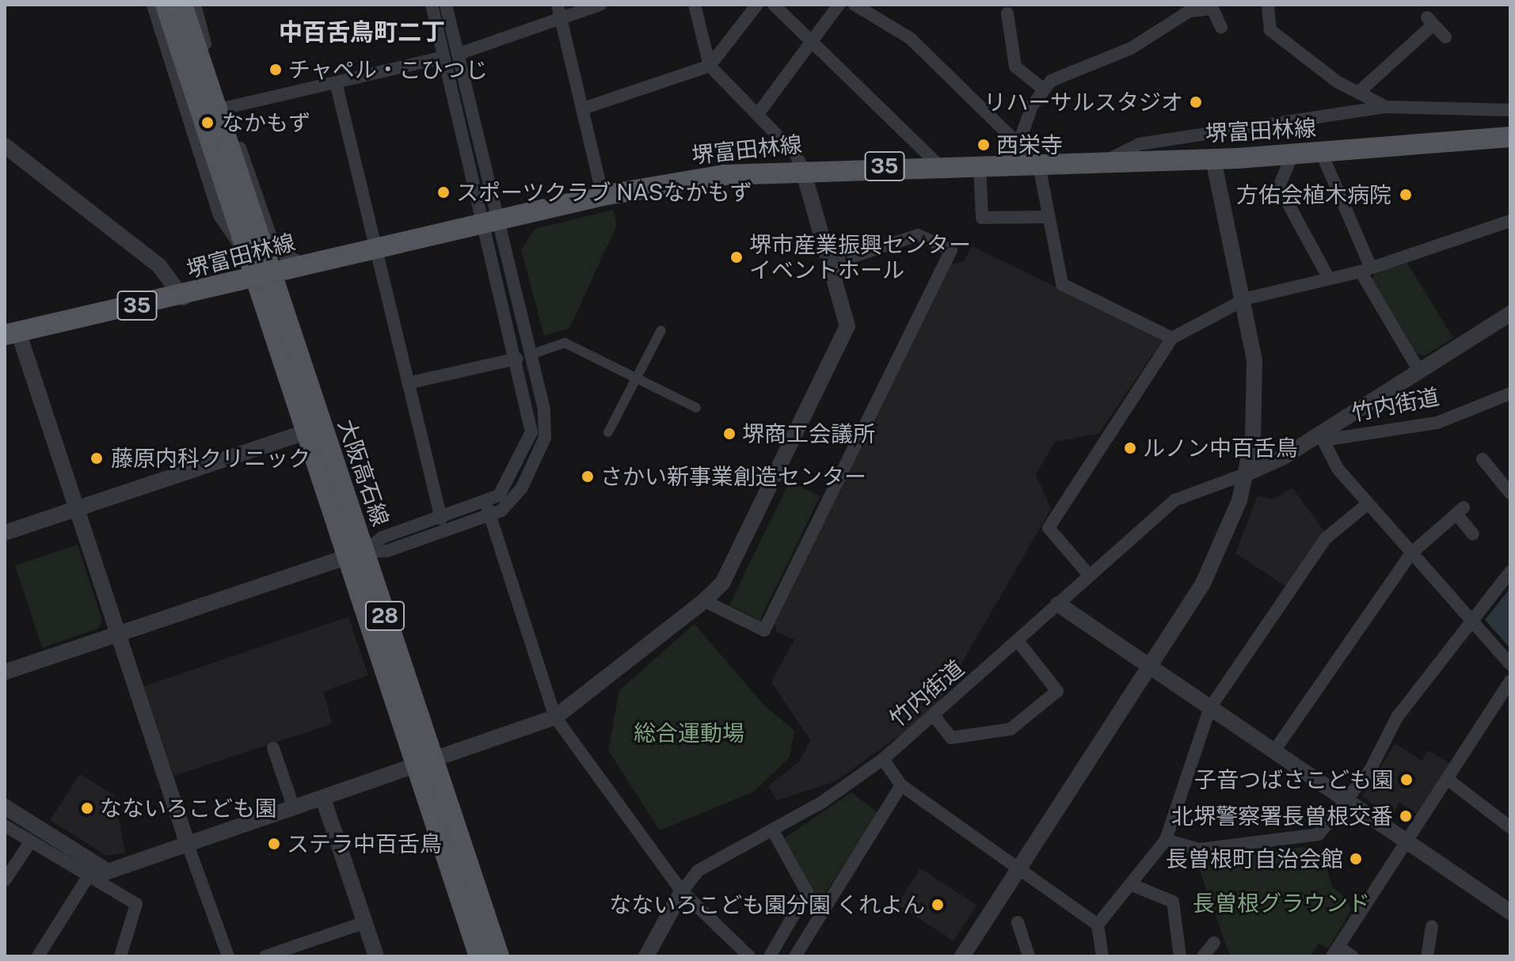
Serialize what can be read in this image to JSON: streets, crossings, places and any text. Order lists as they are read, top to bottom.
{
  "streets": {
    "main road": [
      "堺富田林線",
      "35",
      "大阪高石線",
      "28"
    ],
    "street": ["竹内街道"]
  },
  "crossings": [
    ["堺富田林線", "大阪高石線"]
  ],
  "districts": ["中百舌鳥町二丁"],
  "parks": ["総合運動場", "長曽根グラウンド"],
  "places": [
    "チャペル・こひつじ",
    "リハーサルスタジオ",
    "なかもず",
    "西栄寺",
    "スポーツクラブ NASなかもず",
    "方佑会植木病院",
    "堺市産業振興センター イベントホール",
    "堺商工会議所",
    "ルノン中百舌鳥",
    "藤原内科クリニック",
    "さかい新事業創造センター",
    "子音つばさこども園",
    "なないろこども園",
    "北堺警察署長曽根交番",
    "ステラ中百舌鳥",
    "長曽根町自治会館",
    "なないろこども園分園 くれよん"
  ]
}
